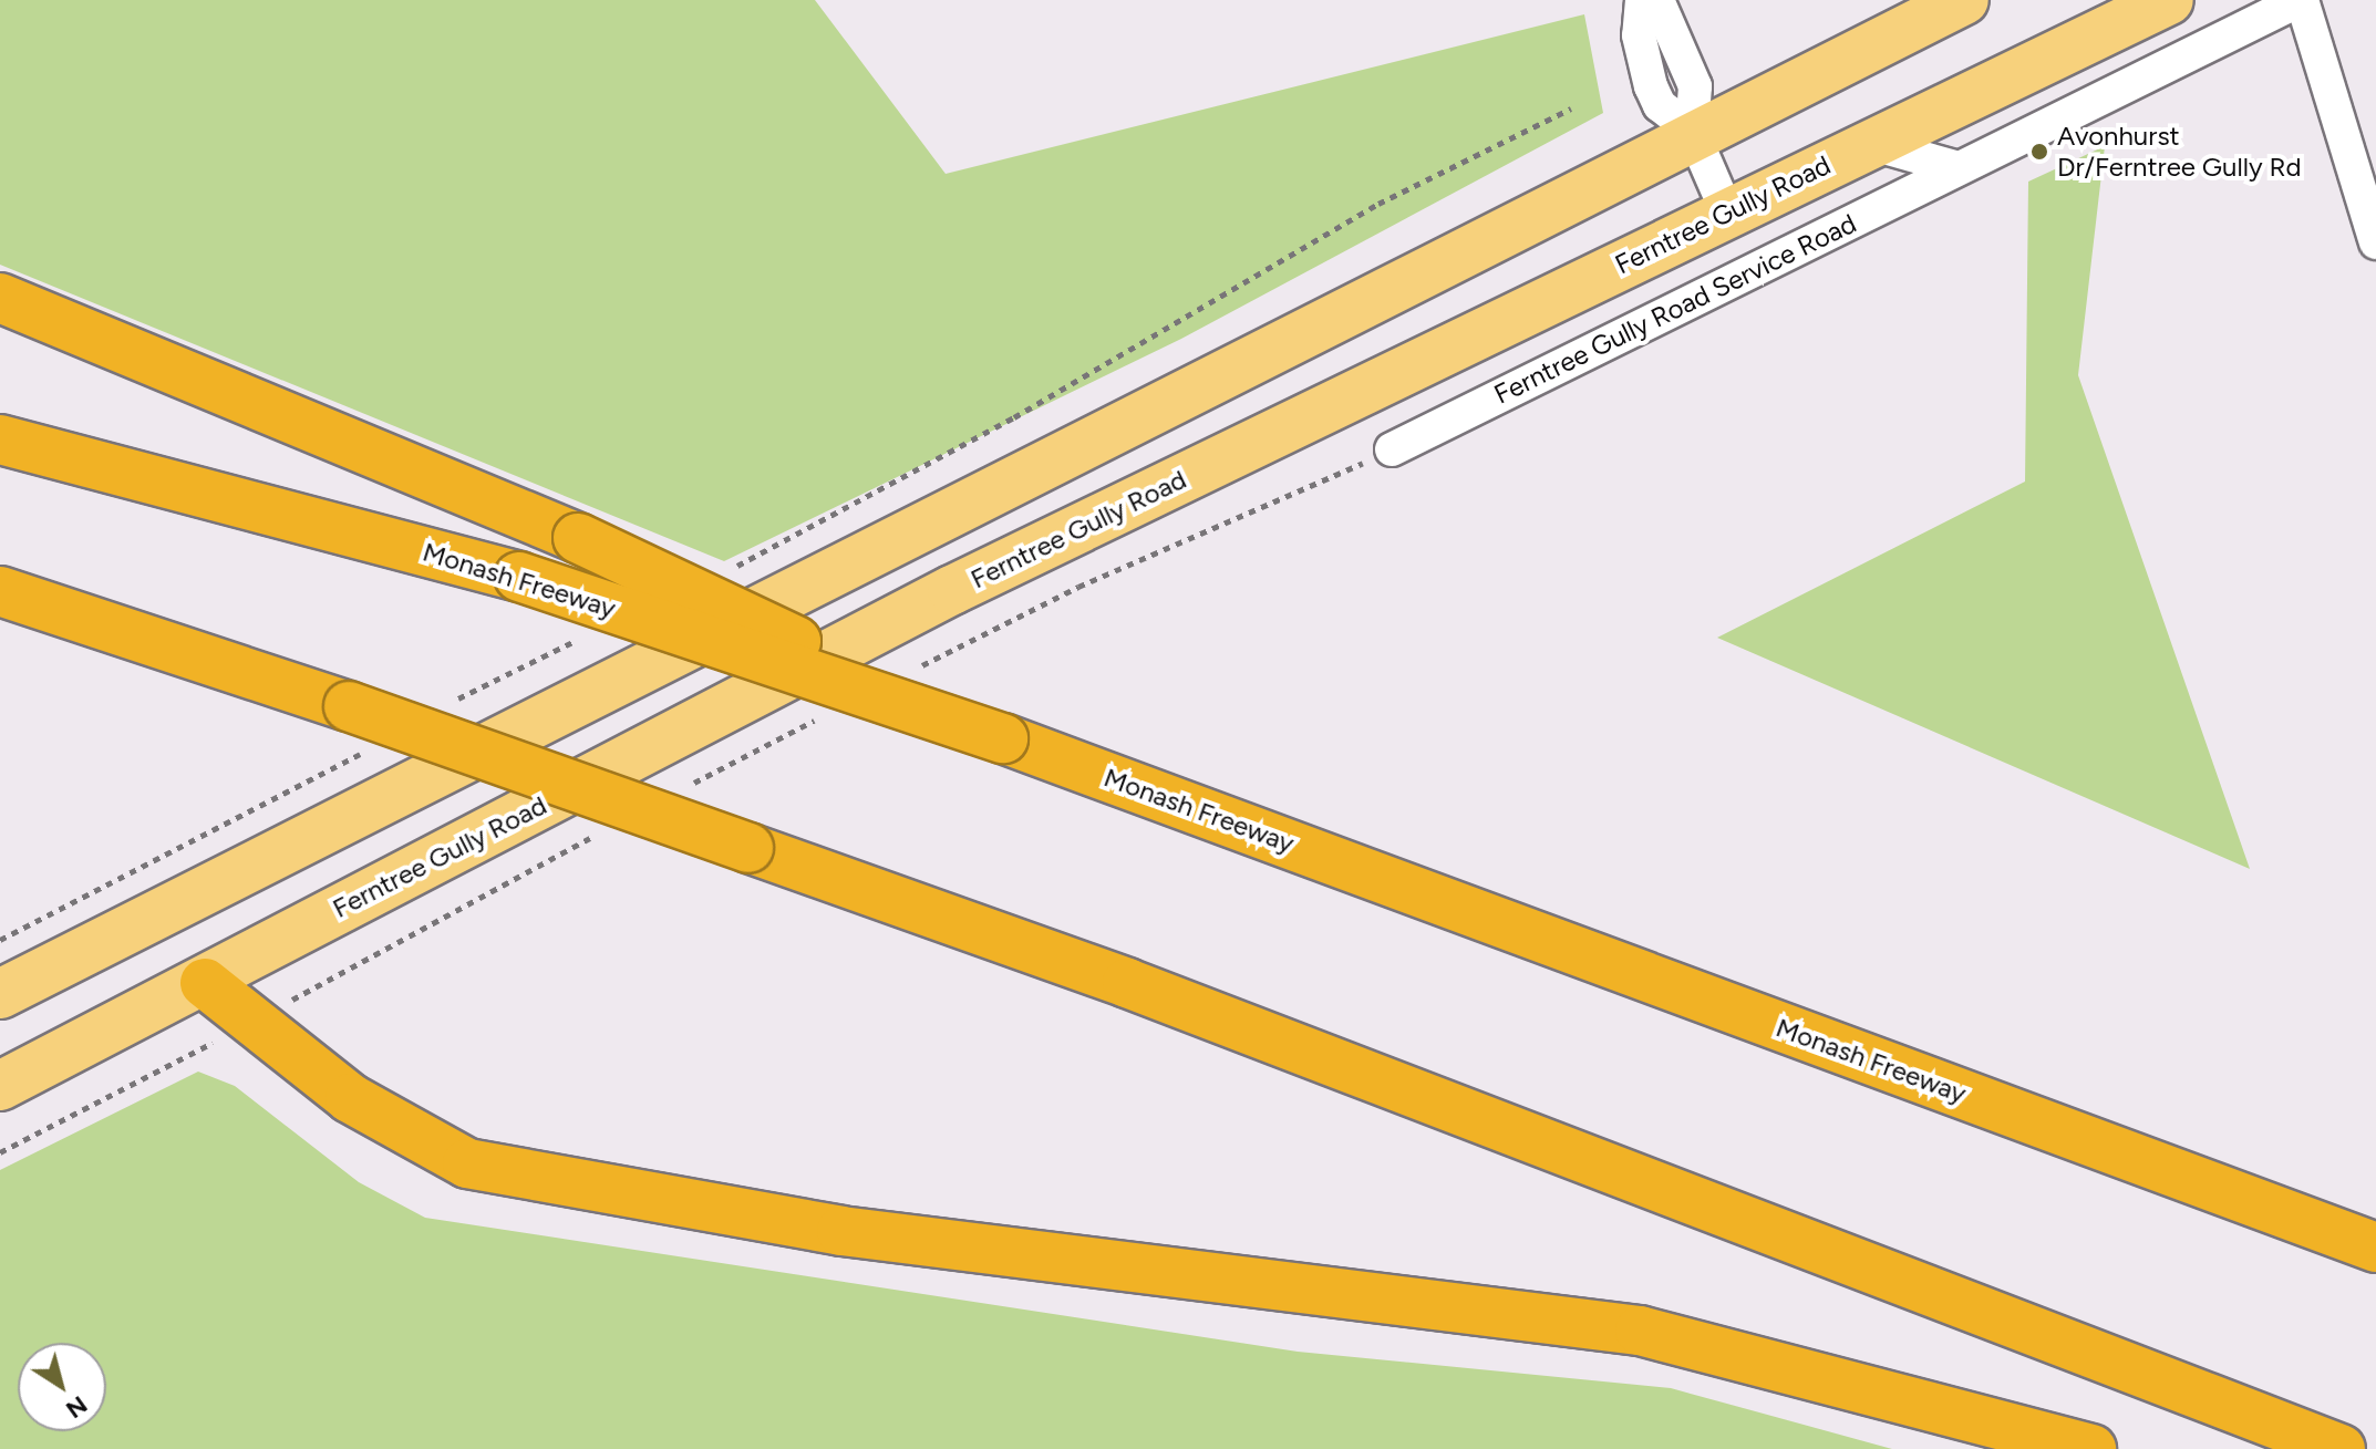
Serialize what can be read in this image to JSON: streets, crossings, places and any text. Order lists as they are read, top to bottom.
{
  "streets": {
    "highway": ["Monash Freeway"],
    "main road": ["Ferntree Gully Road"],
    "street": ["Ferntree Gully Road Service Road"]
  },
  "places": ["Avonhurst Dr/Ferntree Gully Rd"],
  "north": "bottom right"
}
